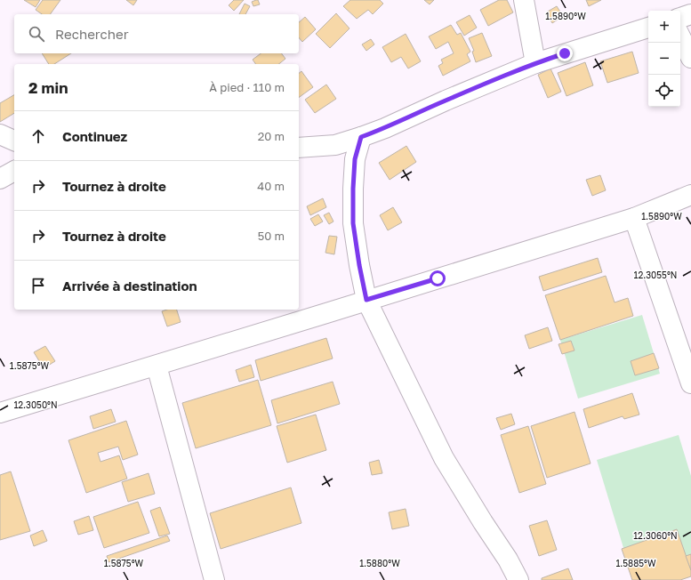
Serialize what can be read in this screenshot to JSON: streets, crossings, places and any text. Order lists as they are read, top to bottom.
{
  "page": {
    "map_buttons": ["+", "−"],
    "search": "Rechercher",
    "heading": ["2 min", "À pied · 110 m"],
    "list": [
      ["Continuez", "20 m"],
      ["Tournez à droite", "40 m"],
      ["Tournez à droite", "50 m"],
      "Arrivée à destination"
    ]
  },
  "coordinates": [
    "1.5890°W",
    "12.3055°N",
    "1.5875°W",
    "12.3050°N",
    "12.3060°N",
    "1.5880°W",
    "1.5885°W"
  ]
}
